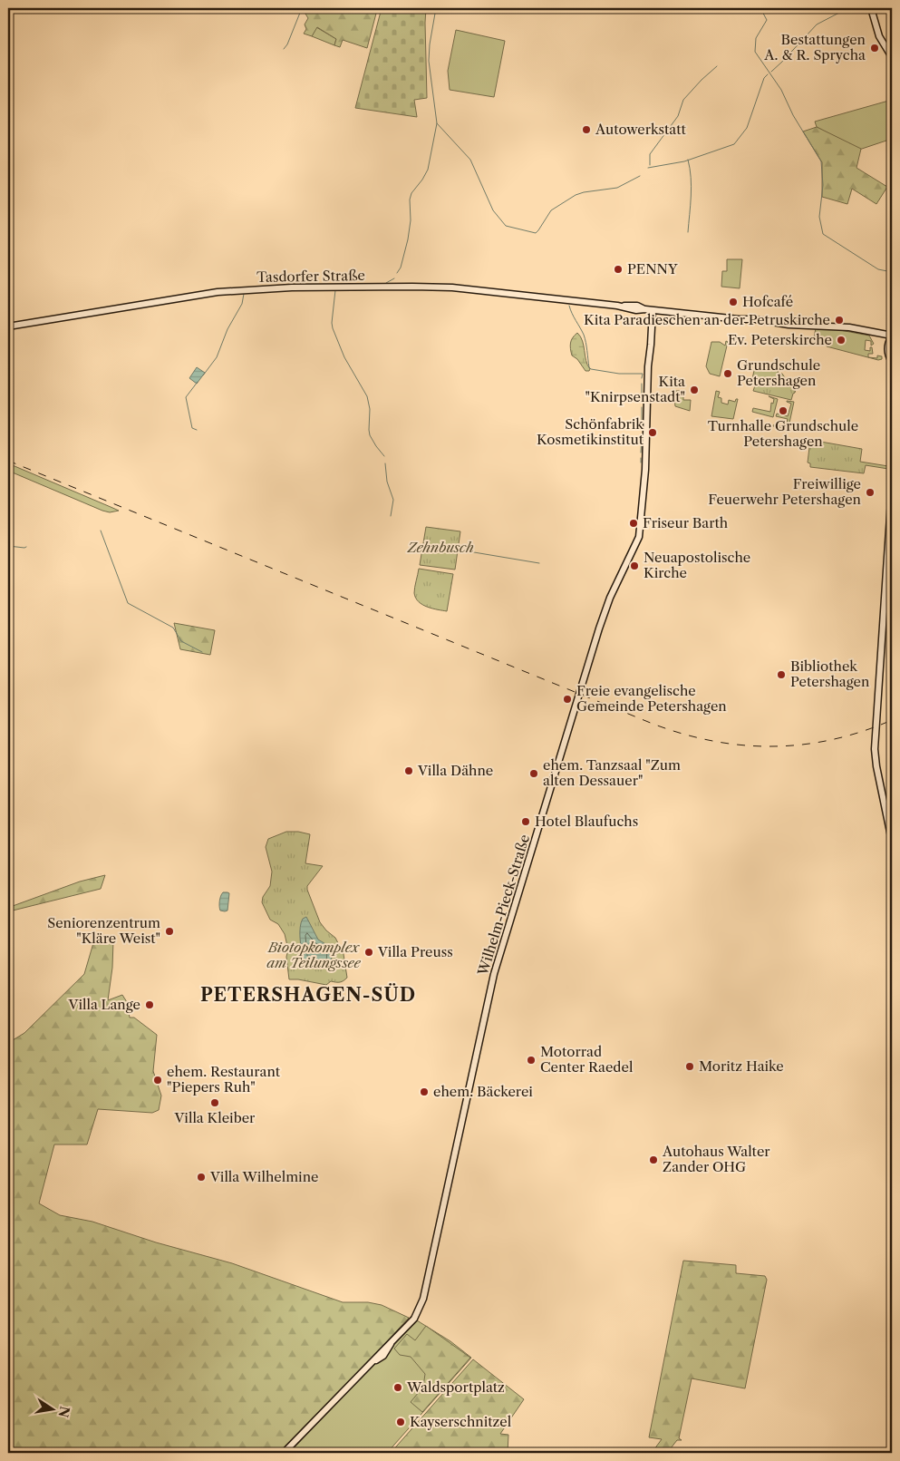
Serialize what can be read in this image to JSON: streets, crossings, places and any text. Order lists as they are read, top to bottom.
{
  "streets": {
    "street": ["Tasdorfer Straße", "Wilhelm-Pieck-Straße"]
  },
  "crossings": [
    ["Tasdorfer Straße", "Wilhelm-Pieck-Straße"]
  ],
  "districts": ["PETERSHAGEN-SÜD"],
  "parks": ["Zehnbusch", "Biotopkomplex am Teilungssee"],
  "places": [
    "Bestattungen A. & R. Sprycha",
    "Autowerkstatt",
    "PENNY",
    "Hofcafé",
    "Kita Paradieschen an der Petruskirche",
    "Ev. Peterskirche",
    "Grundschule Petershagen",
    "Kita \"Knirpsenstadt\"",
    "Turnhalle Grundschule Petershagen",
    "Schönfabrik Kosmetikinstitut",
    "Freiwillige Feuerwehr Petershagen",
    "Friseur Barth",
    "Neuapostolische Kirche",
    "Bibliothek Petershagen",
    "Freie evangelische Gemeinde Petershagen",
    "Villa Dähne",
    "ehem. Tanzsaal \"Zum alten Dessauer\"",
    "Hotel Blaufuchs",
    "Seniorenzentrum \"Kläre Weist\"",
    "Villa Preuss",
    "Villa Lange",
    "Motorrad Center Raedel",
    "Moritz Haike",
    "ehem. Restaurant \"Piepers Ruh\"",
    "ehem. Bäckerei",
    "Villa Kleiber",
    "Autohaus Walter Zander OHG",
    "Villa Wilhelmine",
    "Waldsportplatz",
    "Kayserschnitzel"
  ],
  "north": "right"
}
